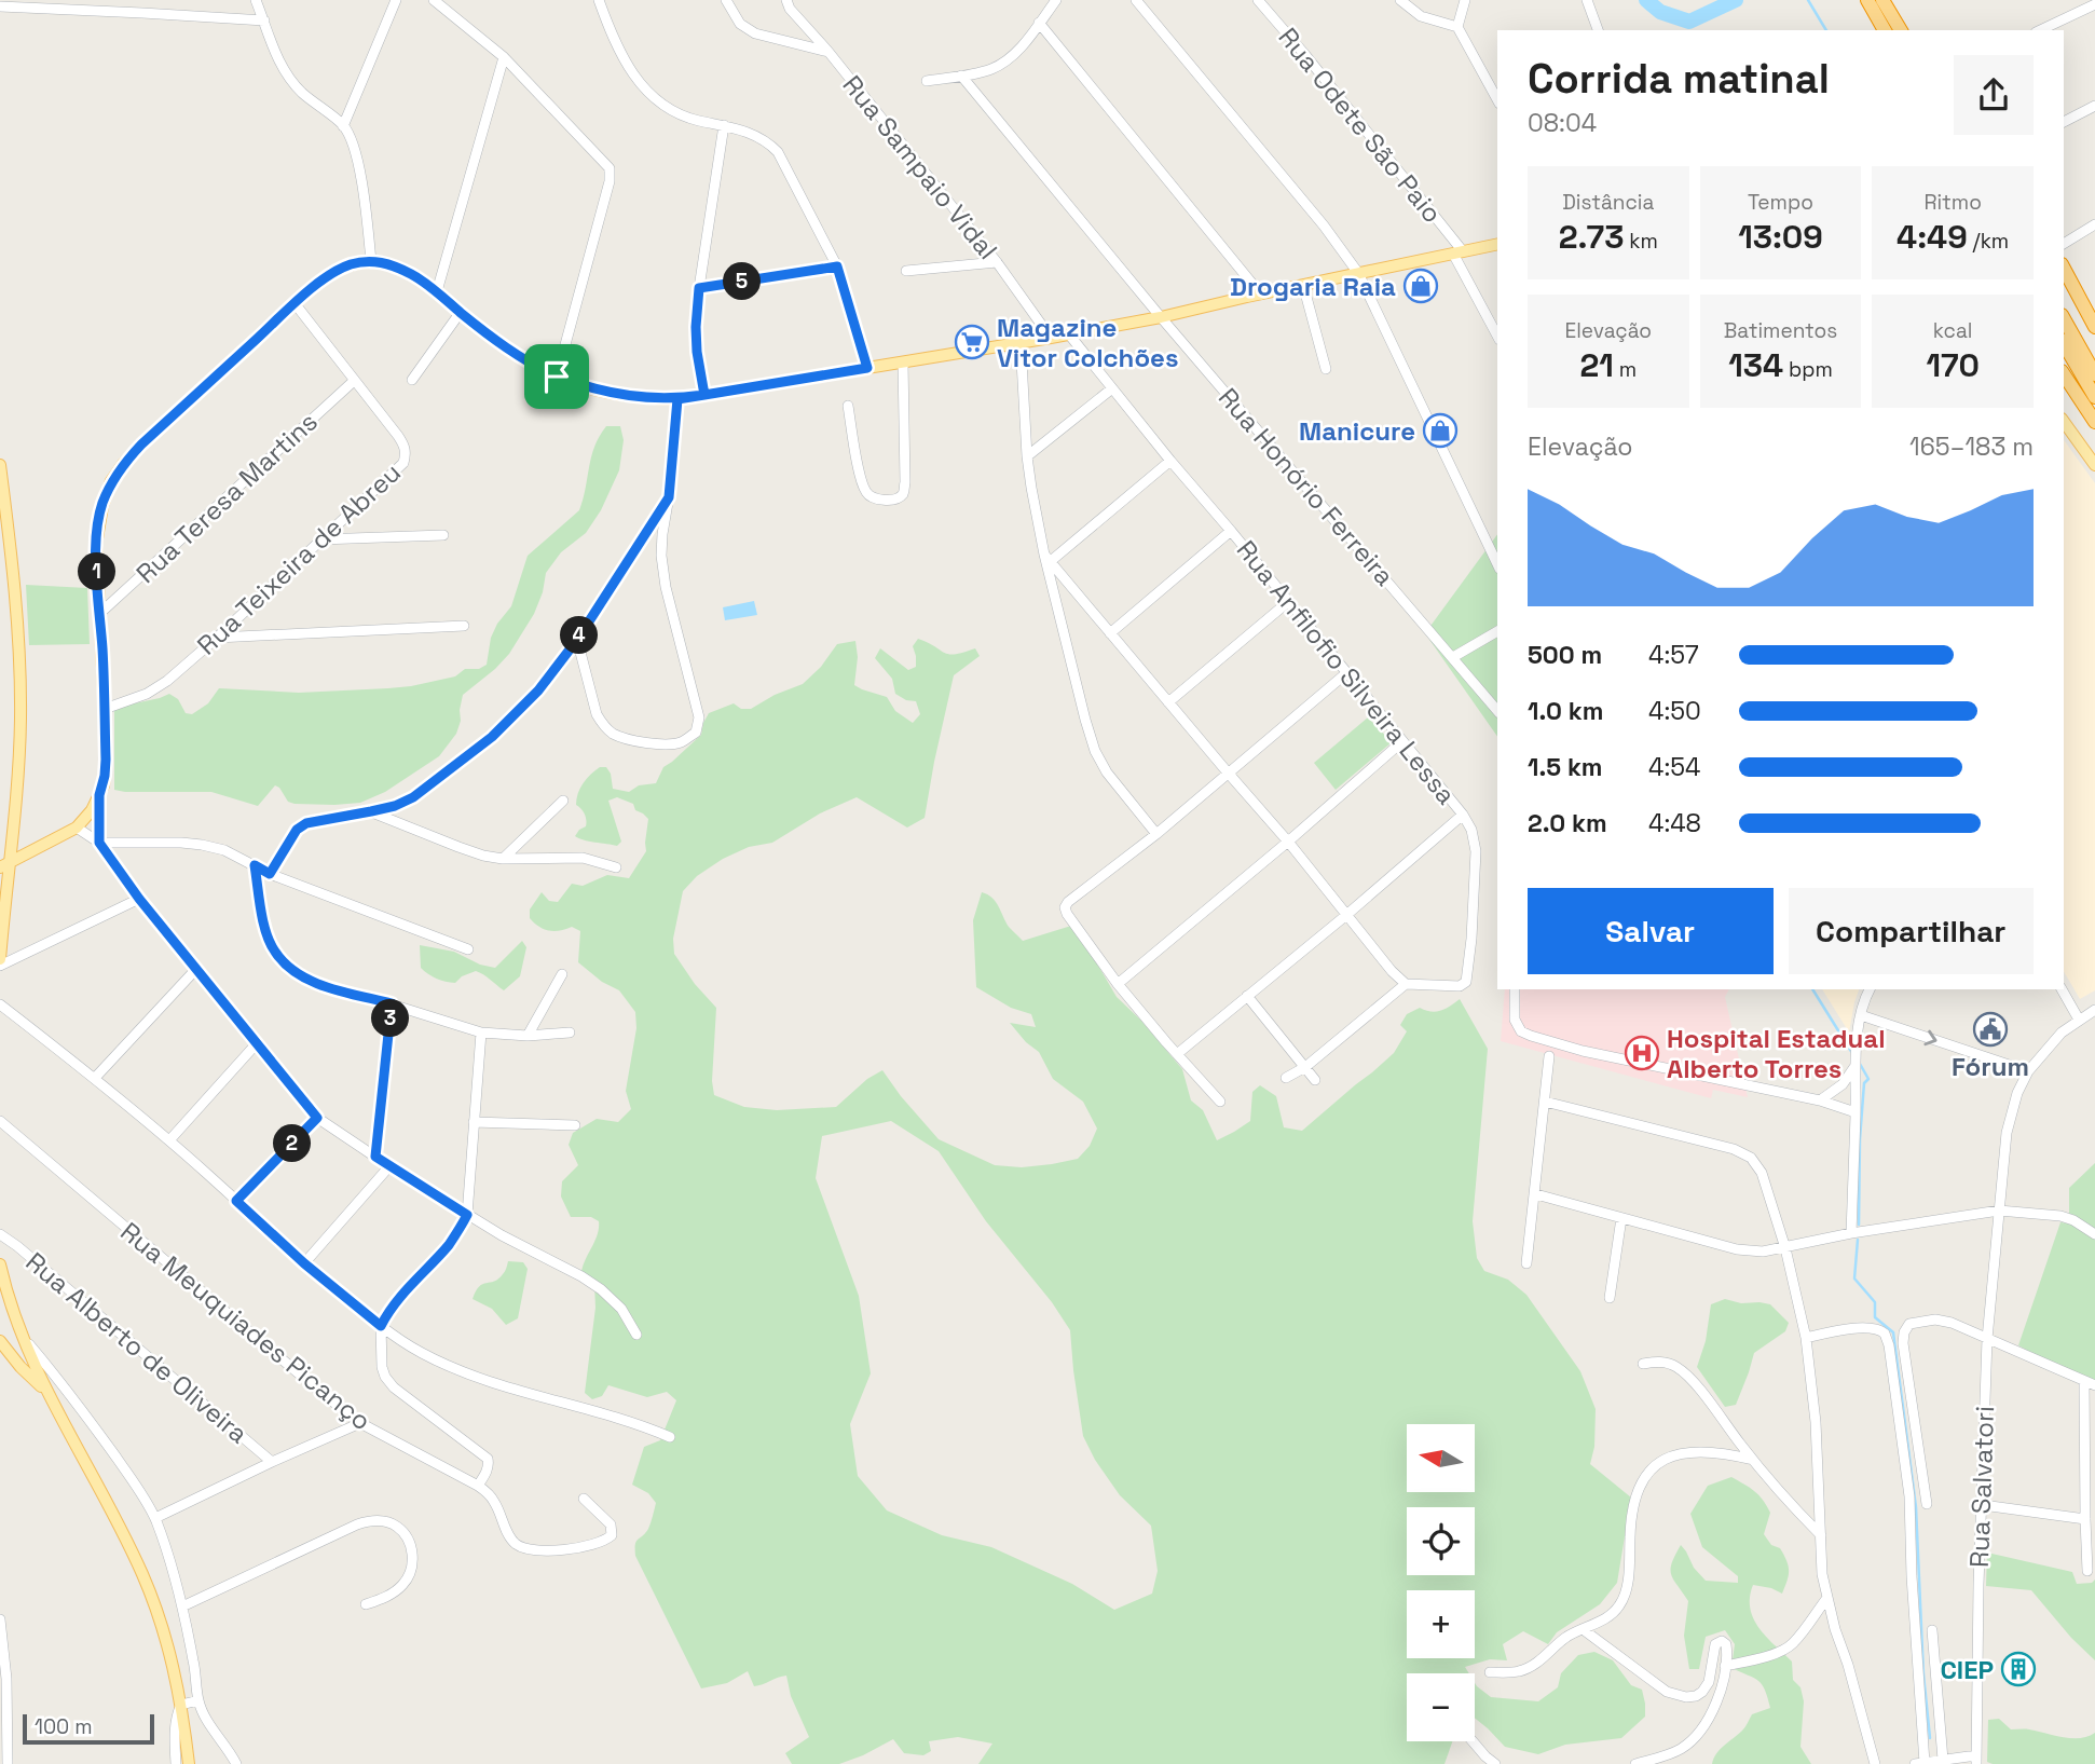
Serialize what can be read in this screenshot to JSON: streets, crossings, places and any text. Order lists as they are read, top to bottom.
{
  "streets": {
    "street": [
      "Rua Odete São Paio",
      "Rua Sampaio Vidal",
      "Rua Honório Ferreira",
      "Rua Teresa Martins",
      "Rua Teixeira de Abreu",
      "Rua Anfilofio Silveira Lessa",
      "Rua Meuquiades Picanço",
      "Rua Alberto de Oliveira",
      "Rua Salvatori"
    ]
  },
  "crossings": [
    ["Rua Teresa Martins", "Rua Teixeira de Abreu"]
  ],
  "places": {
    "shop": ["Drogaria Raia", "Manicure"],
    "supermarket": ["Magazine Vitor Colchões"],
    "public building": ["Fórum"],
    "hospital": ["Hospital Estadual Alberto Torres"],
    "building": ["CIEP"]
  },
  "scale_bar": "100 m",
  "north": "left",
  "page": {
    "heading": ["Corrida matinal", "08:04"],
    "stats": [
      ["Distância", "2.73 km"],
      ["Tempo", "13:09"],
      ["Ritmo", "4:49 /km"],
      ["Elevação", "21 m"],
      ["Batimentos", "134 bpm"],
      ["kcal", "170"]
    ],
    "pins": [
      "5",
      "1",
      "4",
      "3",
      "2"
    ],
    "chart": ["Elevação", "165–183 m"],
    "list": [
      {
        "name": "500 m",
        "note": "4:57"
      },
      {
        "name": "1.0 km",
        "note": "4:50"
      },
      {
        "name": "1.5 km",
        "note": "4:54"
      },
      {
        "name": "2.0 km",
        "note": "4:48"
      }
    ],
    "buttons": ["Salvar", "Compartilhar"],
    "map_buttons": ["+", "−"],
    "scale": "100 m"
  }
}
